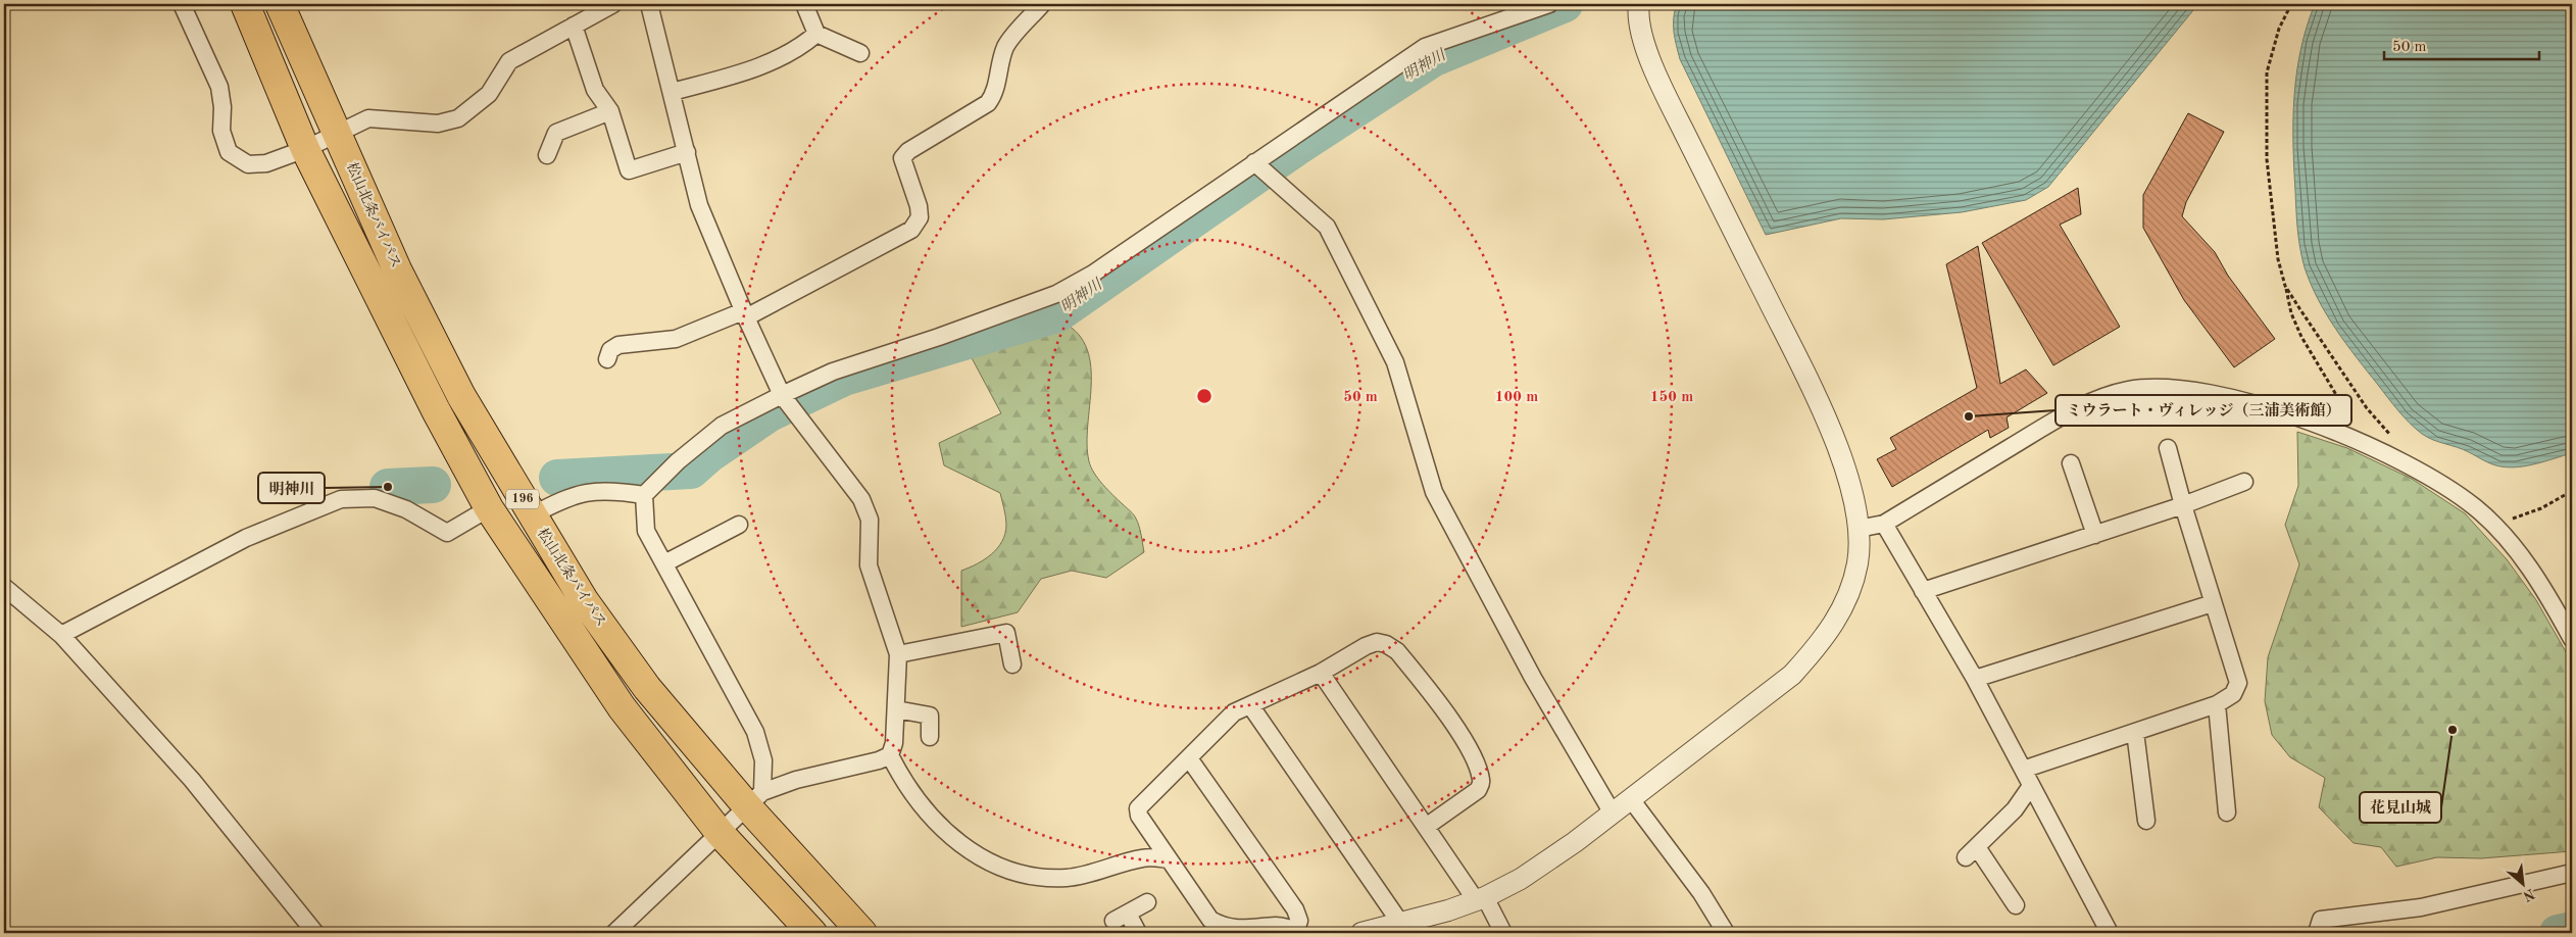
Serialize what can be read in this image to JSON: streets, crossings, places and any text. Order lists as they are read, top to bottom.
{
  "streets": {
    "highway": ["松山北条バイパス", "196"]
  },
  "water": ["明神川"],
  "places": ["ミウラート・ヴィレッジ（三浦美術館）", "明神川", "花見山城"],
  "scale_bar": "50 m",
  "north": "bottom right",
  "rings": ["50 m", "100 m", "150 m"]
}
